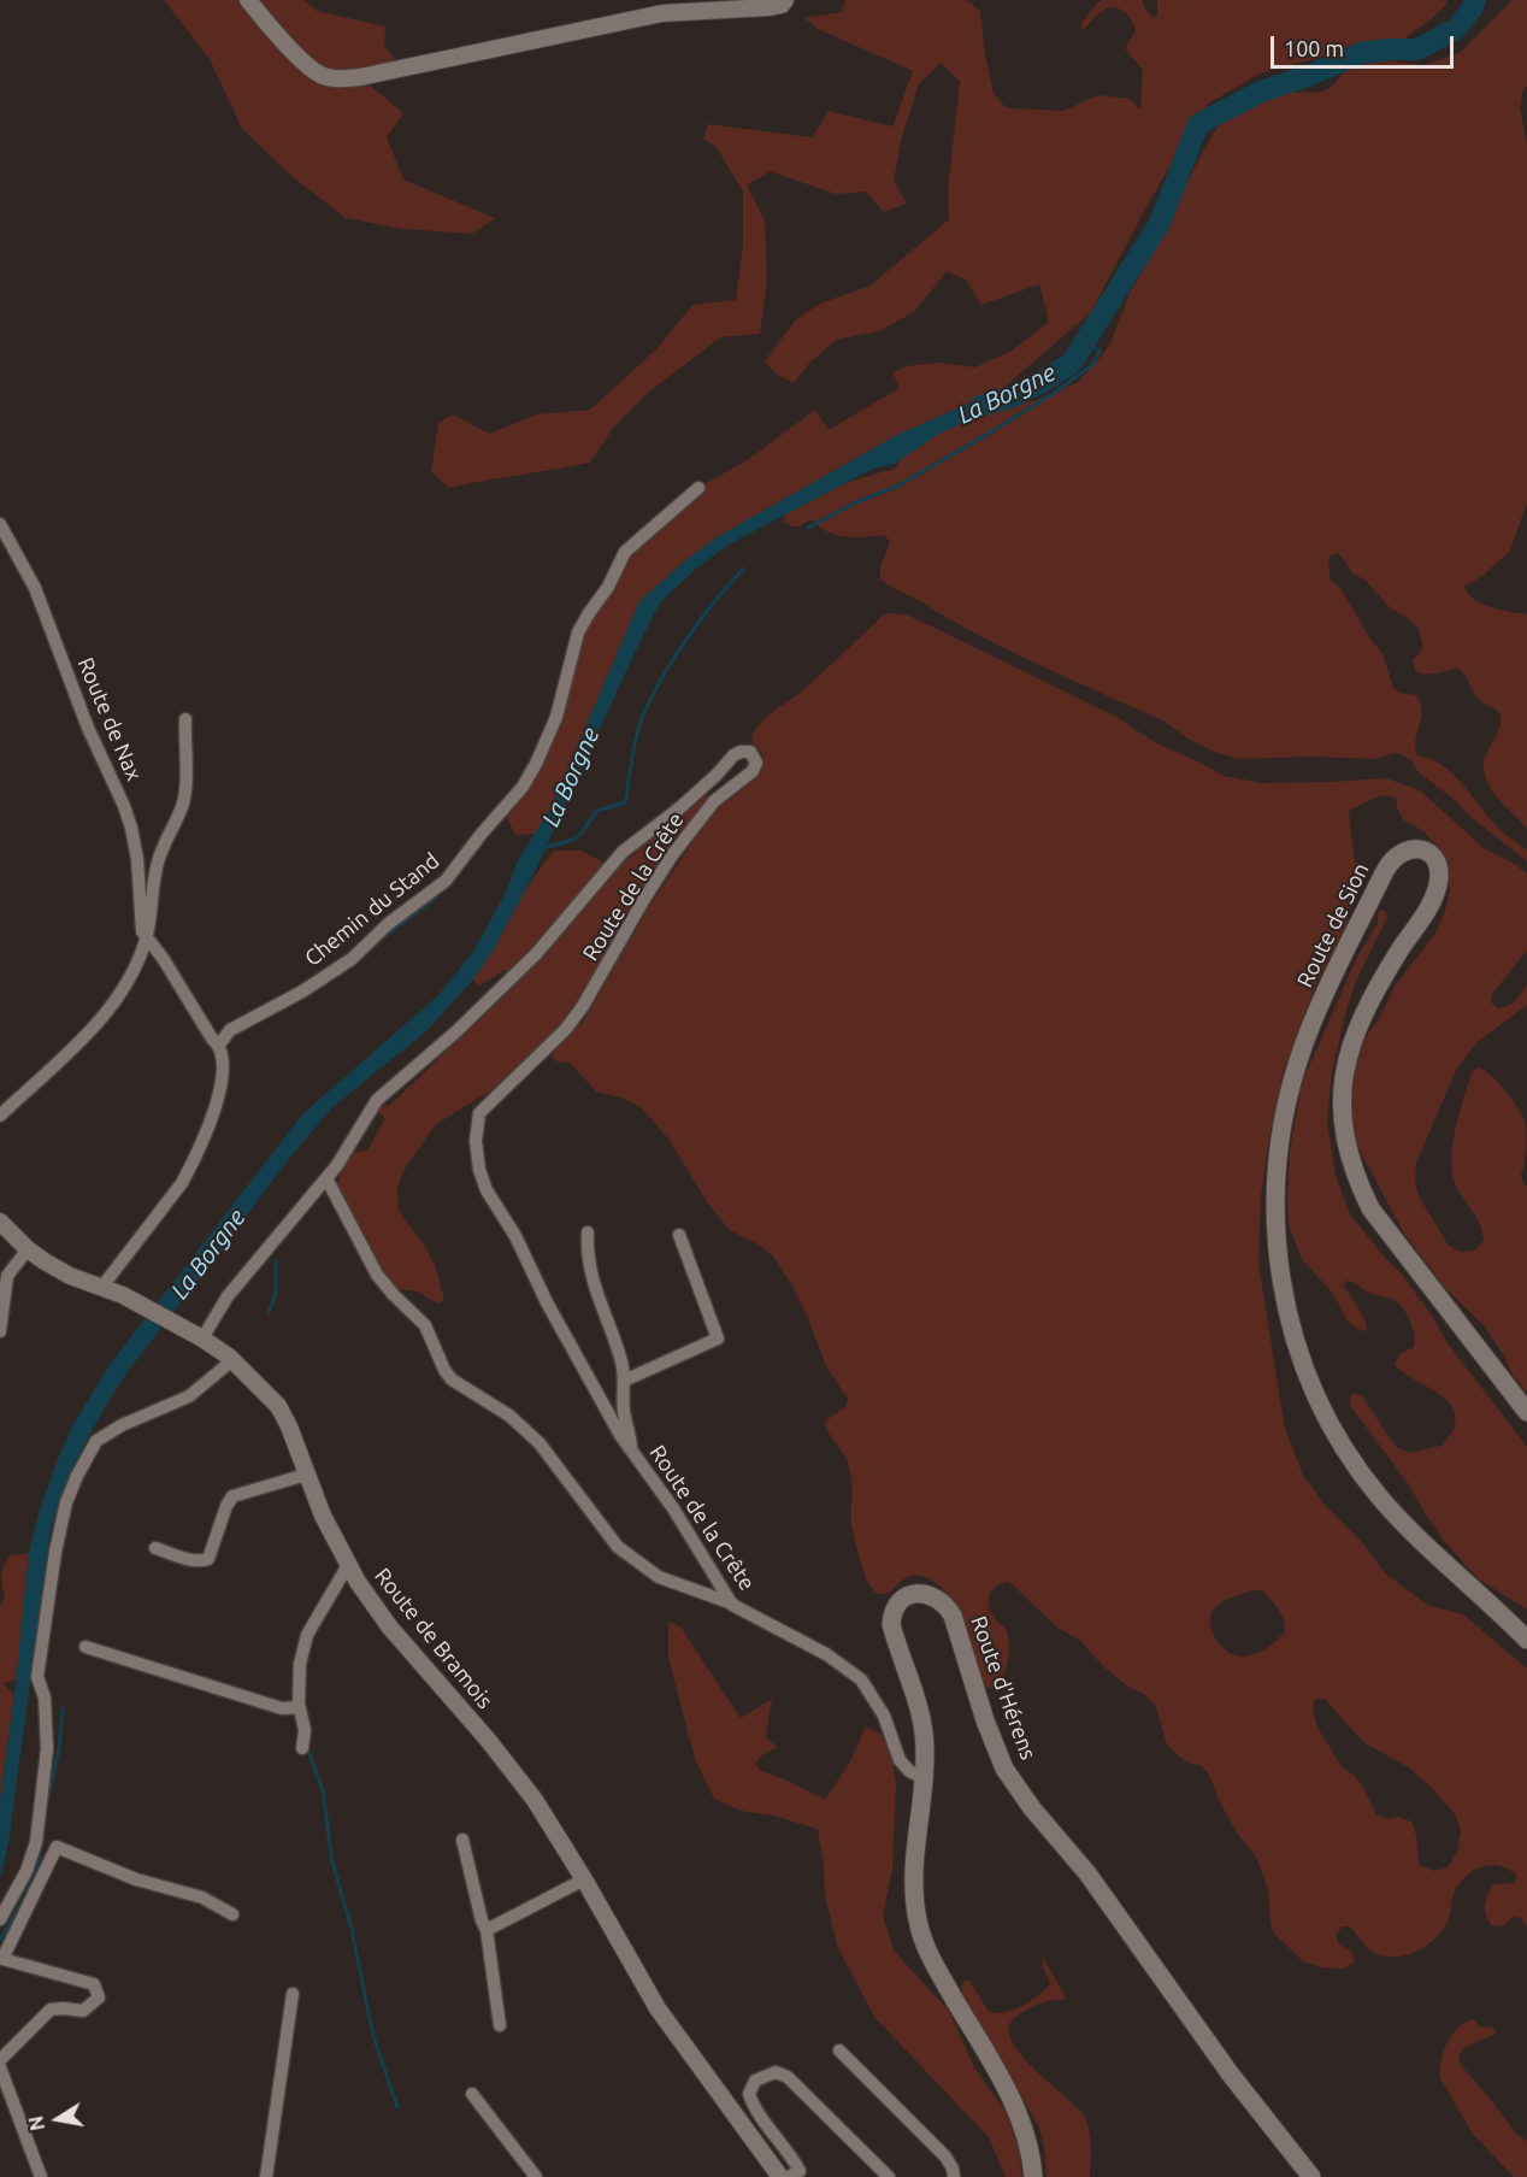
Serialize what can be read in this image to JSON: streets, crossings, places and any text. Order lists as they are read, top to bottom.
{
  "streets": {
    "main road": ["Route de Sion", "Route d'Hérens"],
    "street": [
      "Route de Nax",
      "Route de la Crête",
      "Chemin du Stand",
      "Route de Bramois"
    ]
  },
  "crossings": [
    ["Route de la Crête", "Route de Bramois"],
    ["Route de la Crête", "Route d'Hérens"]
  ],
  "water": ["La Borgne"],
  "scale_bar": "100 m",
  "north": "left"
}
